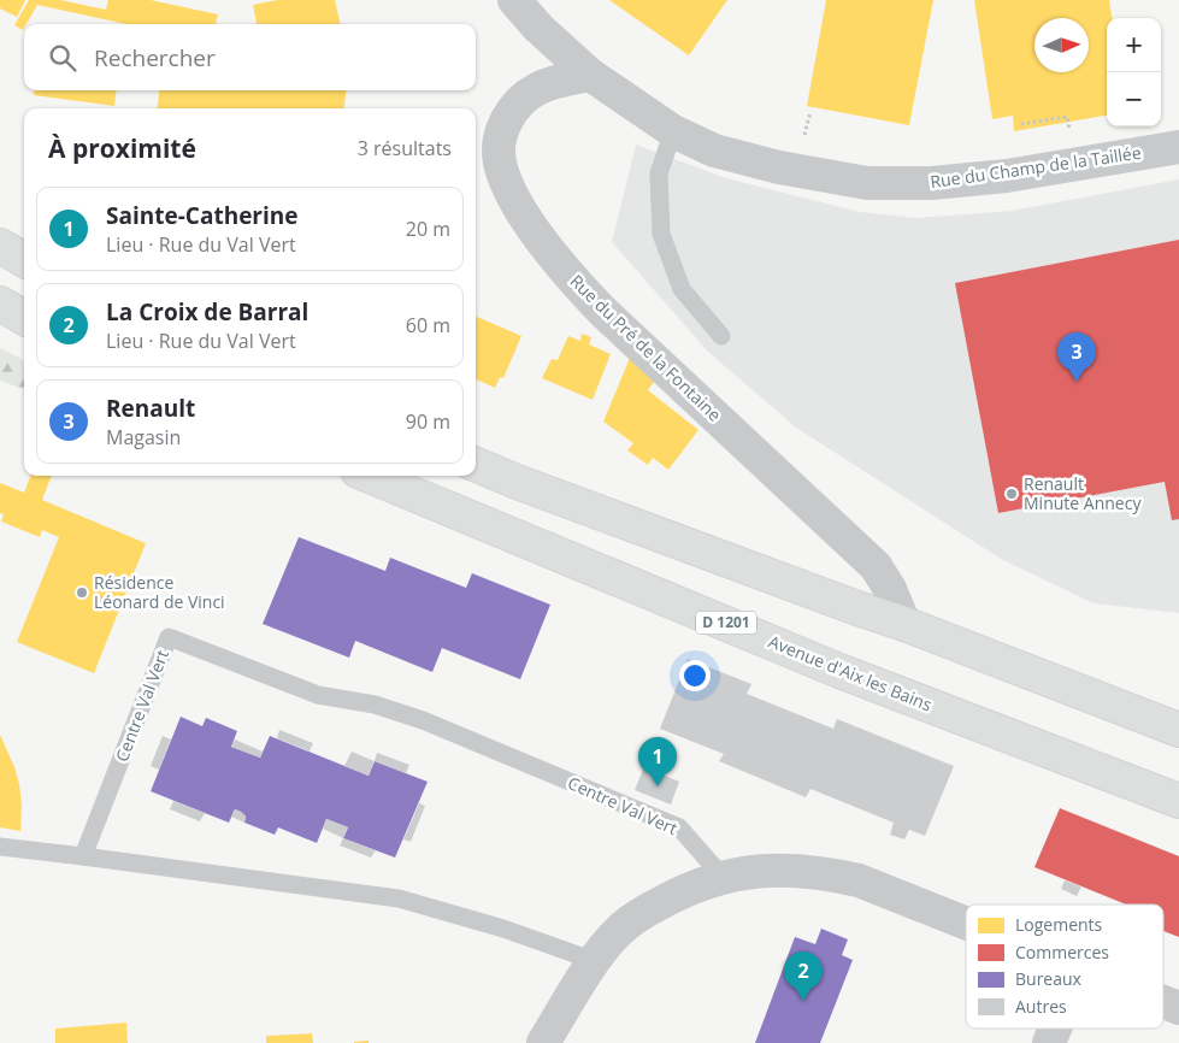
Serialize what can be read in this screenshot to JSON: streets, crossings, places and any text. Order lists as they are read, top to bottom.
{
  "streets": {
    "main road": ["D 1201", "Avenue d'Aix les Bains"],
    "street": ["Rue du Champ de la Taillée", "Rue du Pré de la Fontaine"],
    "lane": ["Centre Val Vert"]
  },
  "crossings": [
    ["Rue du Champ de la Taillée", "Rue du Pré de la Fontaine"]
  ],
  "places": ["Renault Minute Annecy", "Résidence Léonard de Vinci"],
  "legend": [
    "Logements",
    "Commerces",
    "Bureaux",
    "Autres"
  ],
  "north": "right",
  "page": {
    "map_buttons": ["+", "−"],
    "search": "Rechercher",
    "heading": ["À proximité", "3 résultats"],
    "list": [
      {
        "mark": "1",
        "name": "Sainte-Catherine",
        "note": "Lieu · Rue du Val Vert",
        "value": "20 m"
      },
      {
        "mark": "2",
        "name": "La Croix de Barral",
        "note": "Lieu · Rue du Val Vert",
        "value": "60 m"
      },
      {
        "mark": "3",
        "name": "Renault",
        "note": "Magasin",
        "value": "90 m"
      }
    ],
    "pins": ["3", "1", "2"]
  }
}
